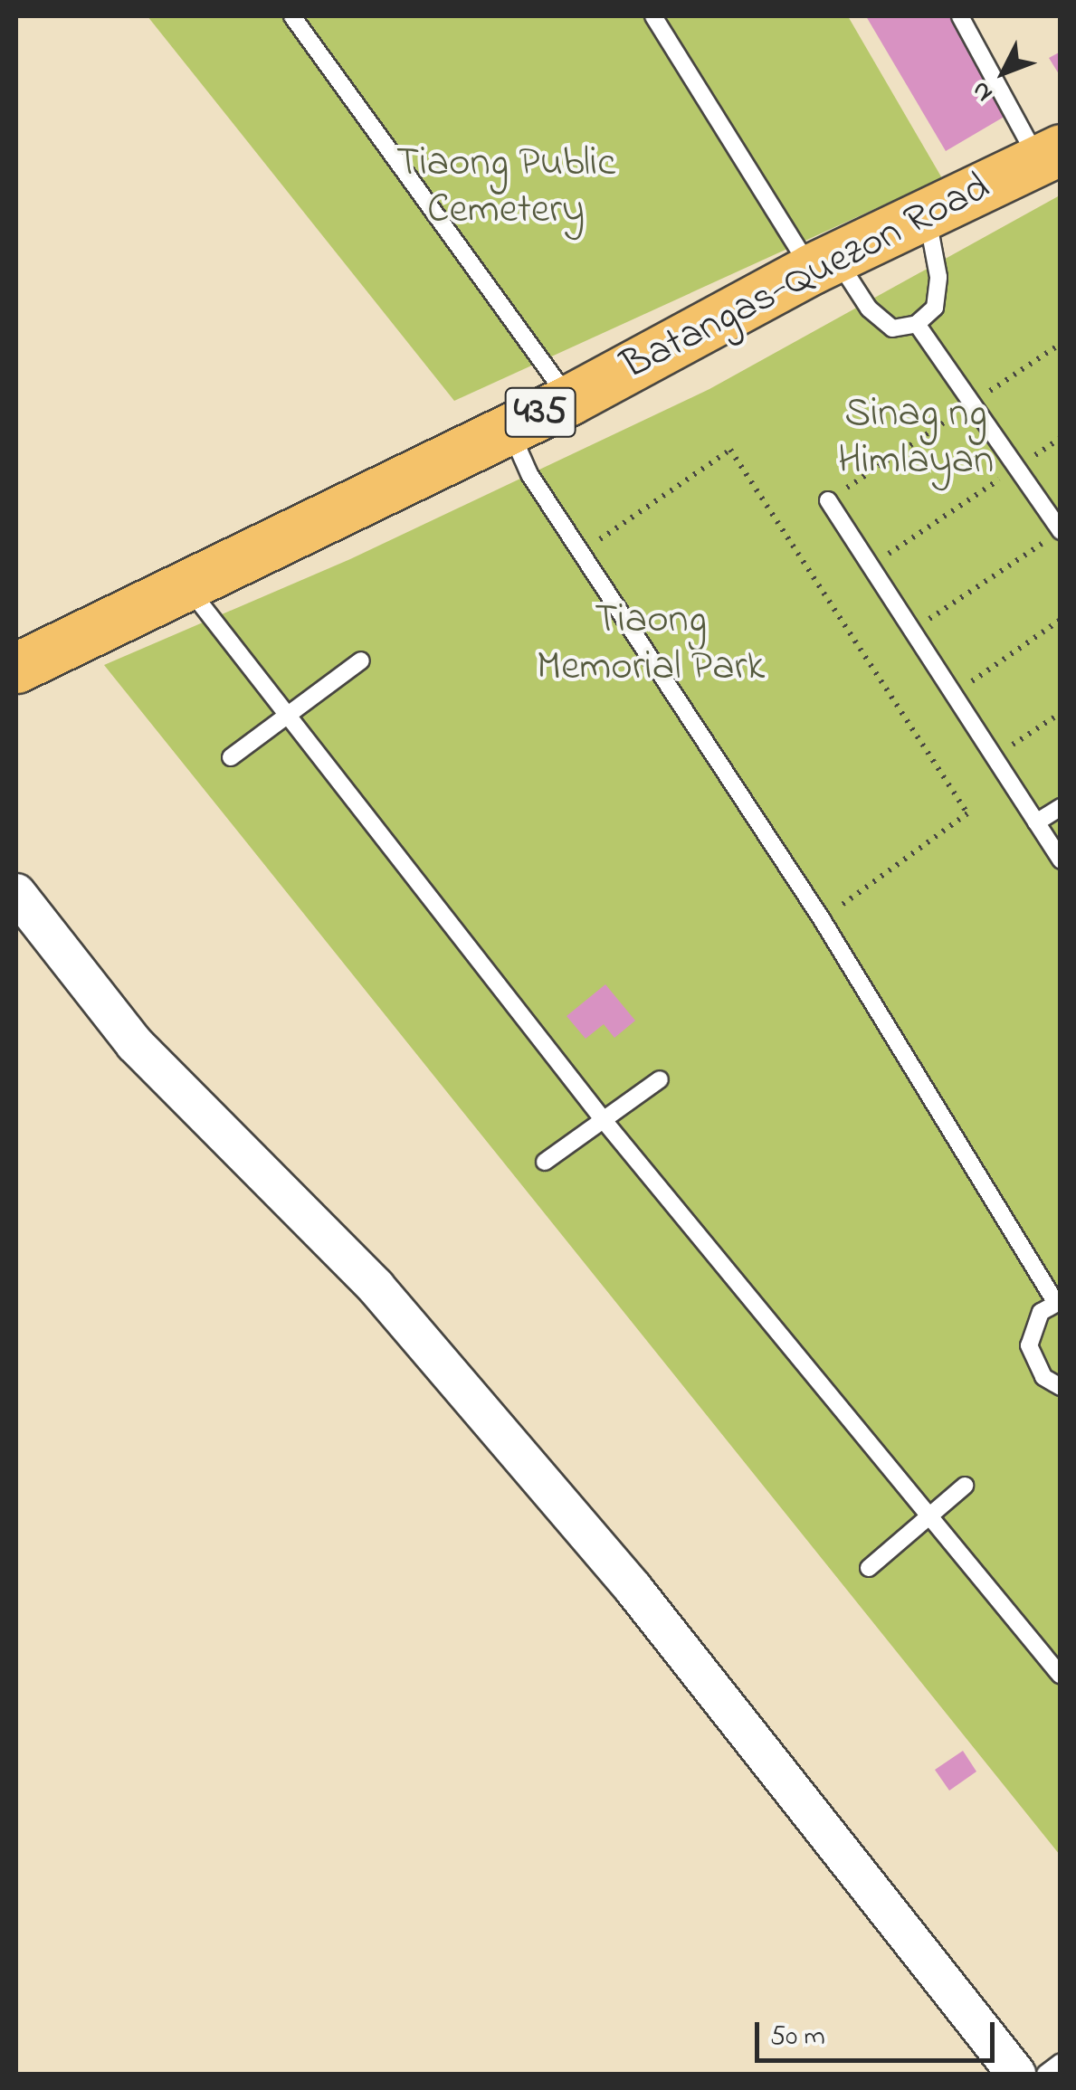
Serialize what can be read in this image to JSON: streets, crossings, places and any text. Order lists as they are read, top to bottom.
{
  "streets": {
    "main road": ["Batangas-Quezon Road", "435"]
  },
  "parks": ["Tiaong Public Cemetery", "Sinag ng Himlayan", "Tiaong Memorial Park"],
  "scale_bar": "50 m",
  "north": "bottom left"
}
